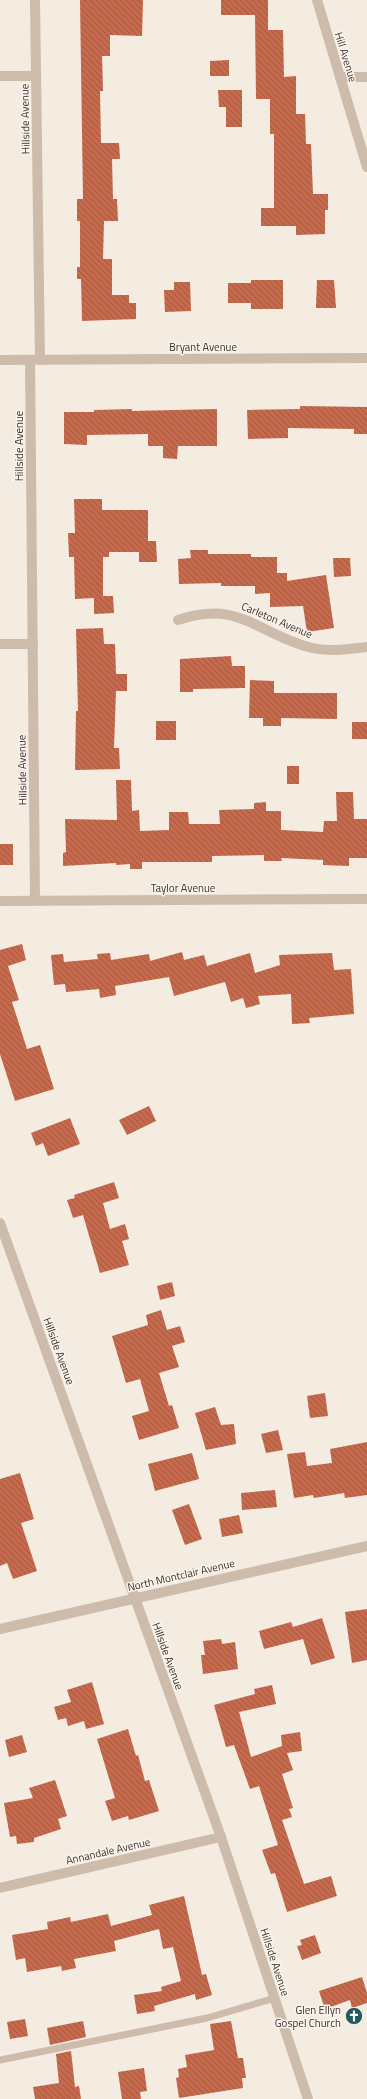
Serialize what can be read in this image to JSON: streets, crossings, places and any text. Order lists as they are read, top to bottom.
{
  "streets": {
    "street": [
      "Hill Avenue",
      "Hillside Avenue",
      "Bryant Avenue",
      "Carleton Avenue",
      "Taylor Avenue",
      "North Montclair Avenue",
      "Annandale Avenue"
    ]
  },
  "crossings": [
    ["Hillside Avenue", "Bryant Avenue"],
    ["Hillside Avenue", "Taylor Avenue"],
    ["Hillside Avenue", "North Montclair Avenue"],
    ["Hillside Avenue", "Annandale Avenue"]
  ],
  "places": {
    "church": ["Glen Ellyn Gospel Church"]
  }
}
